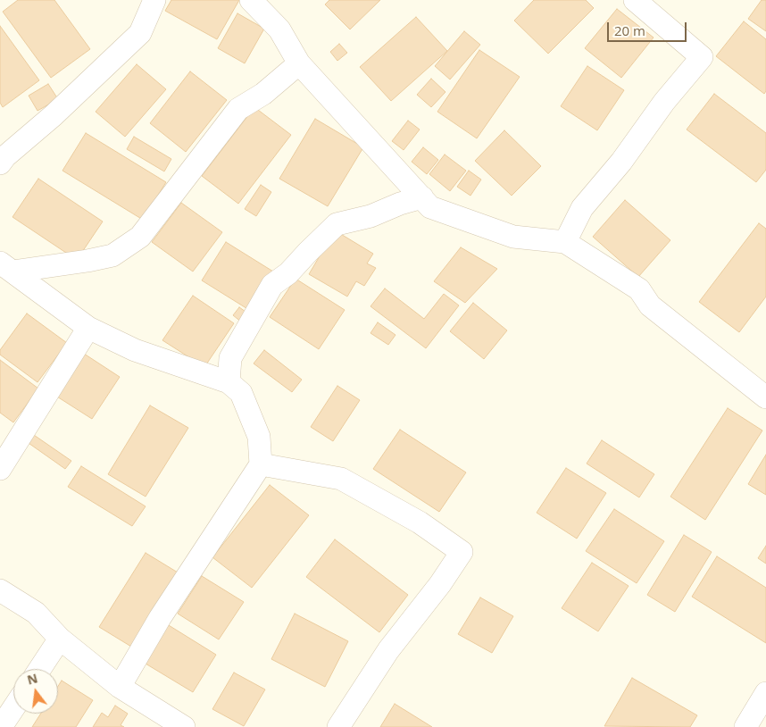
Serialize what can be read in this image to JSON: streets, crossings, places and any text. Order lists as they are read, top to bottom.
{
  "scale_bar": "20 m",
  "north": "top"
}
